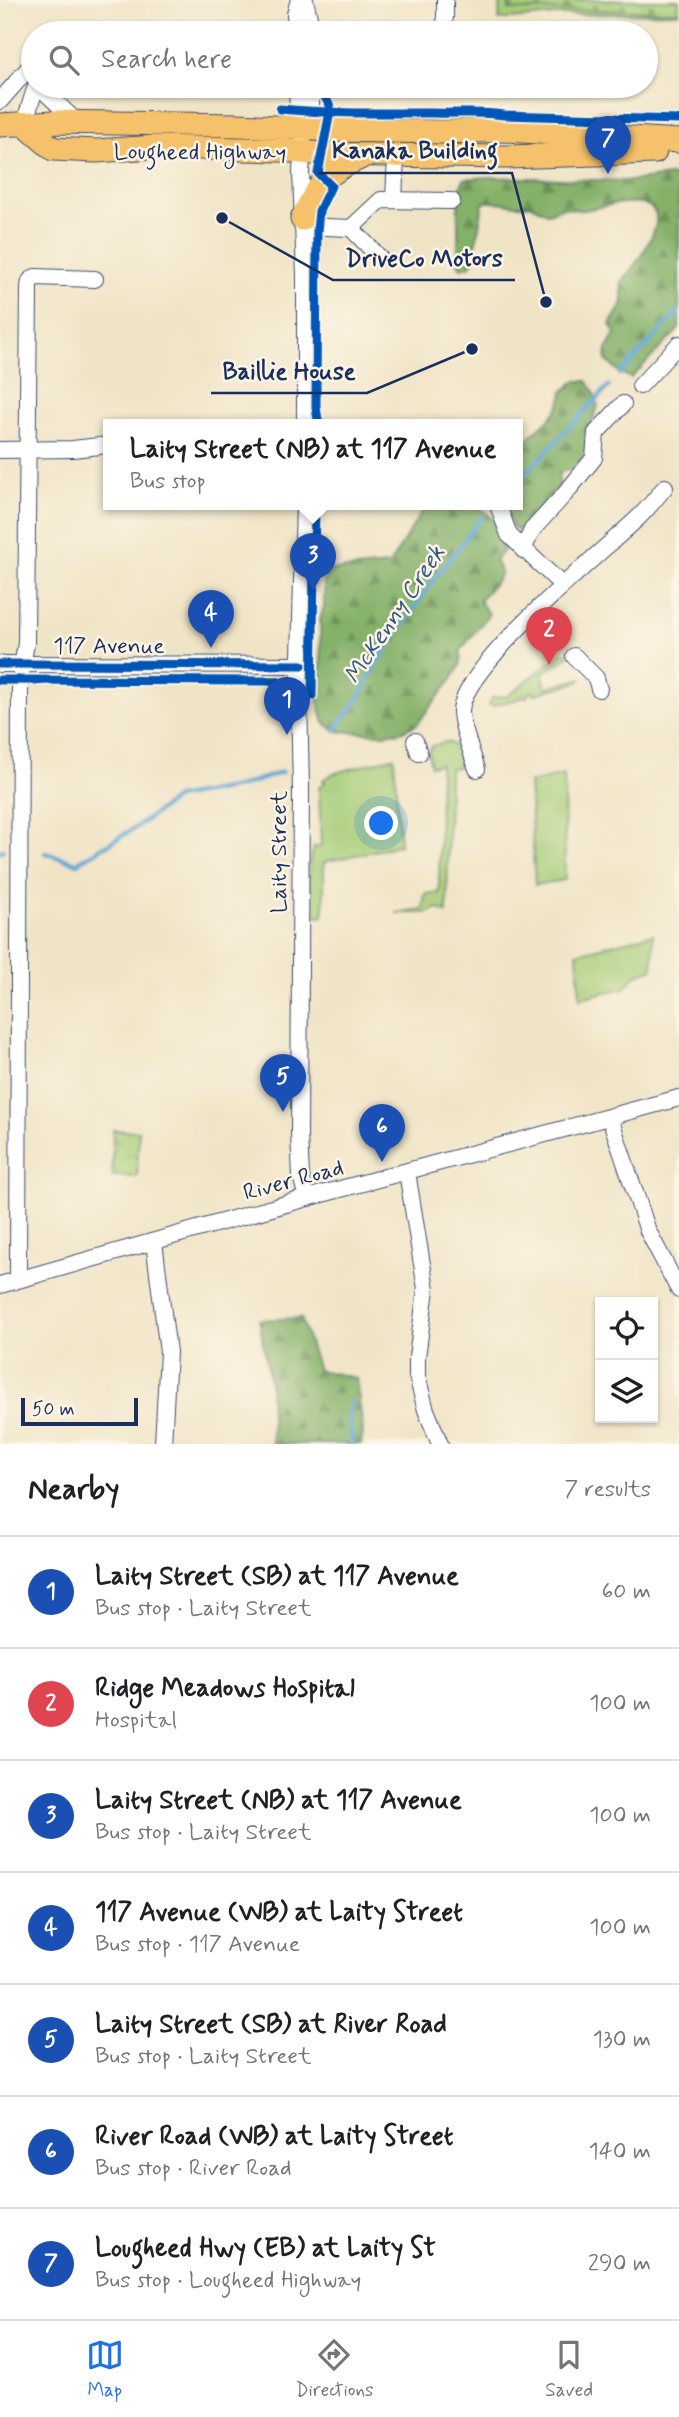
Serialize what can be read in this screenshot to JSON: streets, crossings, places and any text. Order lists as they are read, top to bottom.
{
  "streets": {
    "highway": ["Lougheed Highway"],
    "street": ["117 Avenue", "Laity Street", "River Road"]
  },
  "crossings": [
    ["117 Avenue", "Laity Street"],
    ["Laity Street", "River Road"]
  ],
  "water": ["McKenny Creek"],
  "places": ["DriveCo Motors", "Kanaka Building", "Baillie House"],
  "scale_bar": "50 m",
  "page": {
    "search": "Search here",
    "pins": [
      "7",
      "3",
      "4",
      "2",
      "1",
      "5",
      "6"
    ],
    "popup": ["Laity Street (NB) at 117 Avenue", "Bus stop"],
    "scale": "50 m",
    "heading": ["Nearby", "7 results"],
    "list": [
      {
        "mark": "1",
        "name": "Laity Street (SB) at 117 Avenue",
        "note": "Bus stop · Laity Street",
        "value": "60 m"
      },
      {
        "mark": "2",
        "name": "Ridge Meadows Hospital",
        "note": "Hospital",
        "value": "100 m"
      },
      {
        "mark": "3",
        "name": "Laity Street (NB) at 117 Avenue",
        "note": "Bus stop · Laity Street",
        "value": "100 m"
      },
      {
        "mark": "4",
        "name": "117 Avenue (WB) at Laity Street",
        "note": "Bus stop · 117 Avenue",
        "value": "100 m"
      },
      {
        "mark": "5",
        "name": "Laity Street (SB) at River Road",
        "note": "Bus stop · Laity Street",
        "value": "130 m"
      },
      {
        "mark": "6",
        "name": "River Road (WB) at Laity Street",
        "note": "Bus stop · River Road",
        "value": "140 m"
      },
      {
        "mark": "7",
        "name": "Lougheed Hwy (EB) at Laity St",
        "note": "Bus stop · Lougheed Highway",
        "value": "290 m"
      }
    ],
    "nav": ["Map", "Directions", "Saved"]
  }
}
